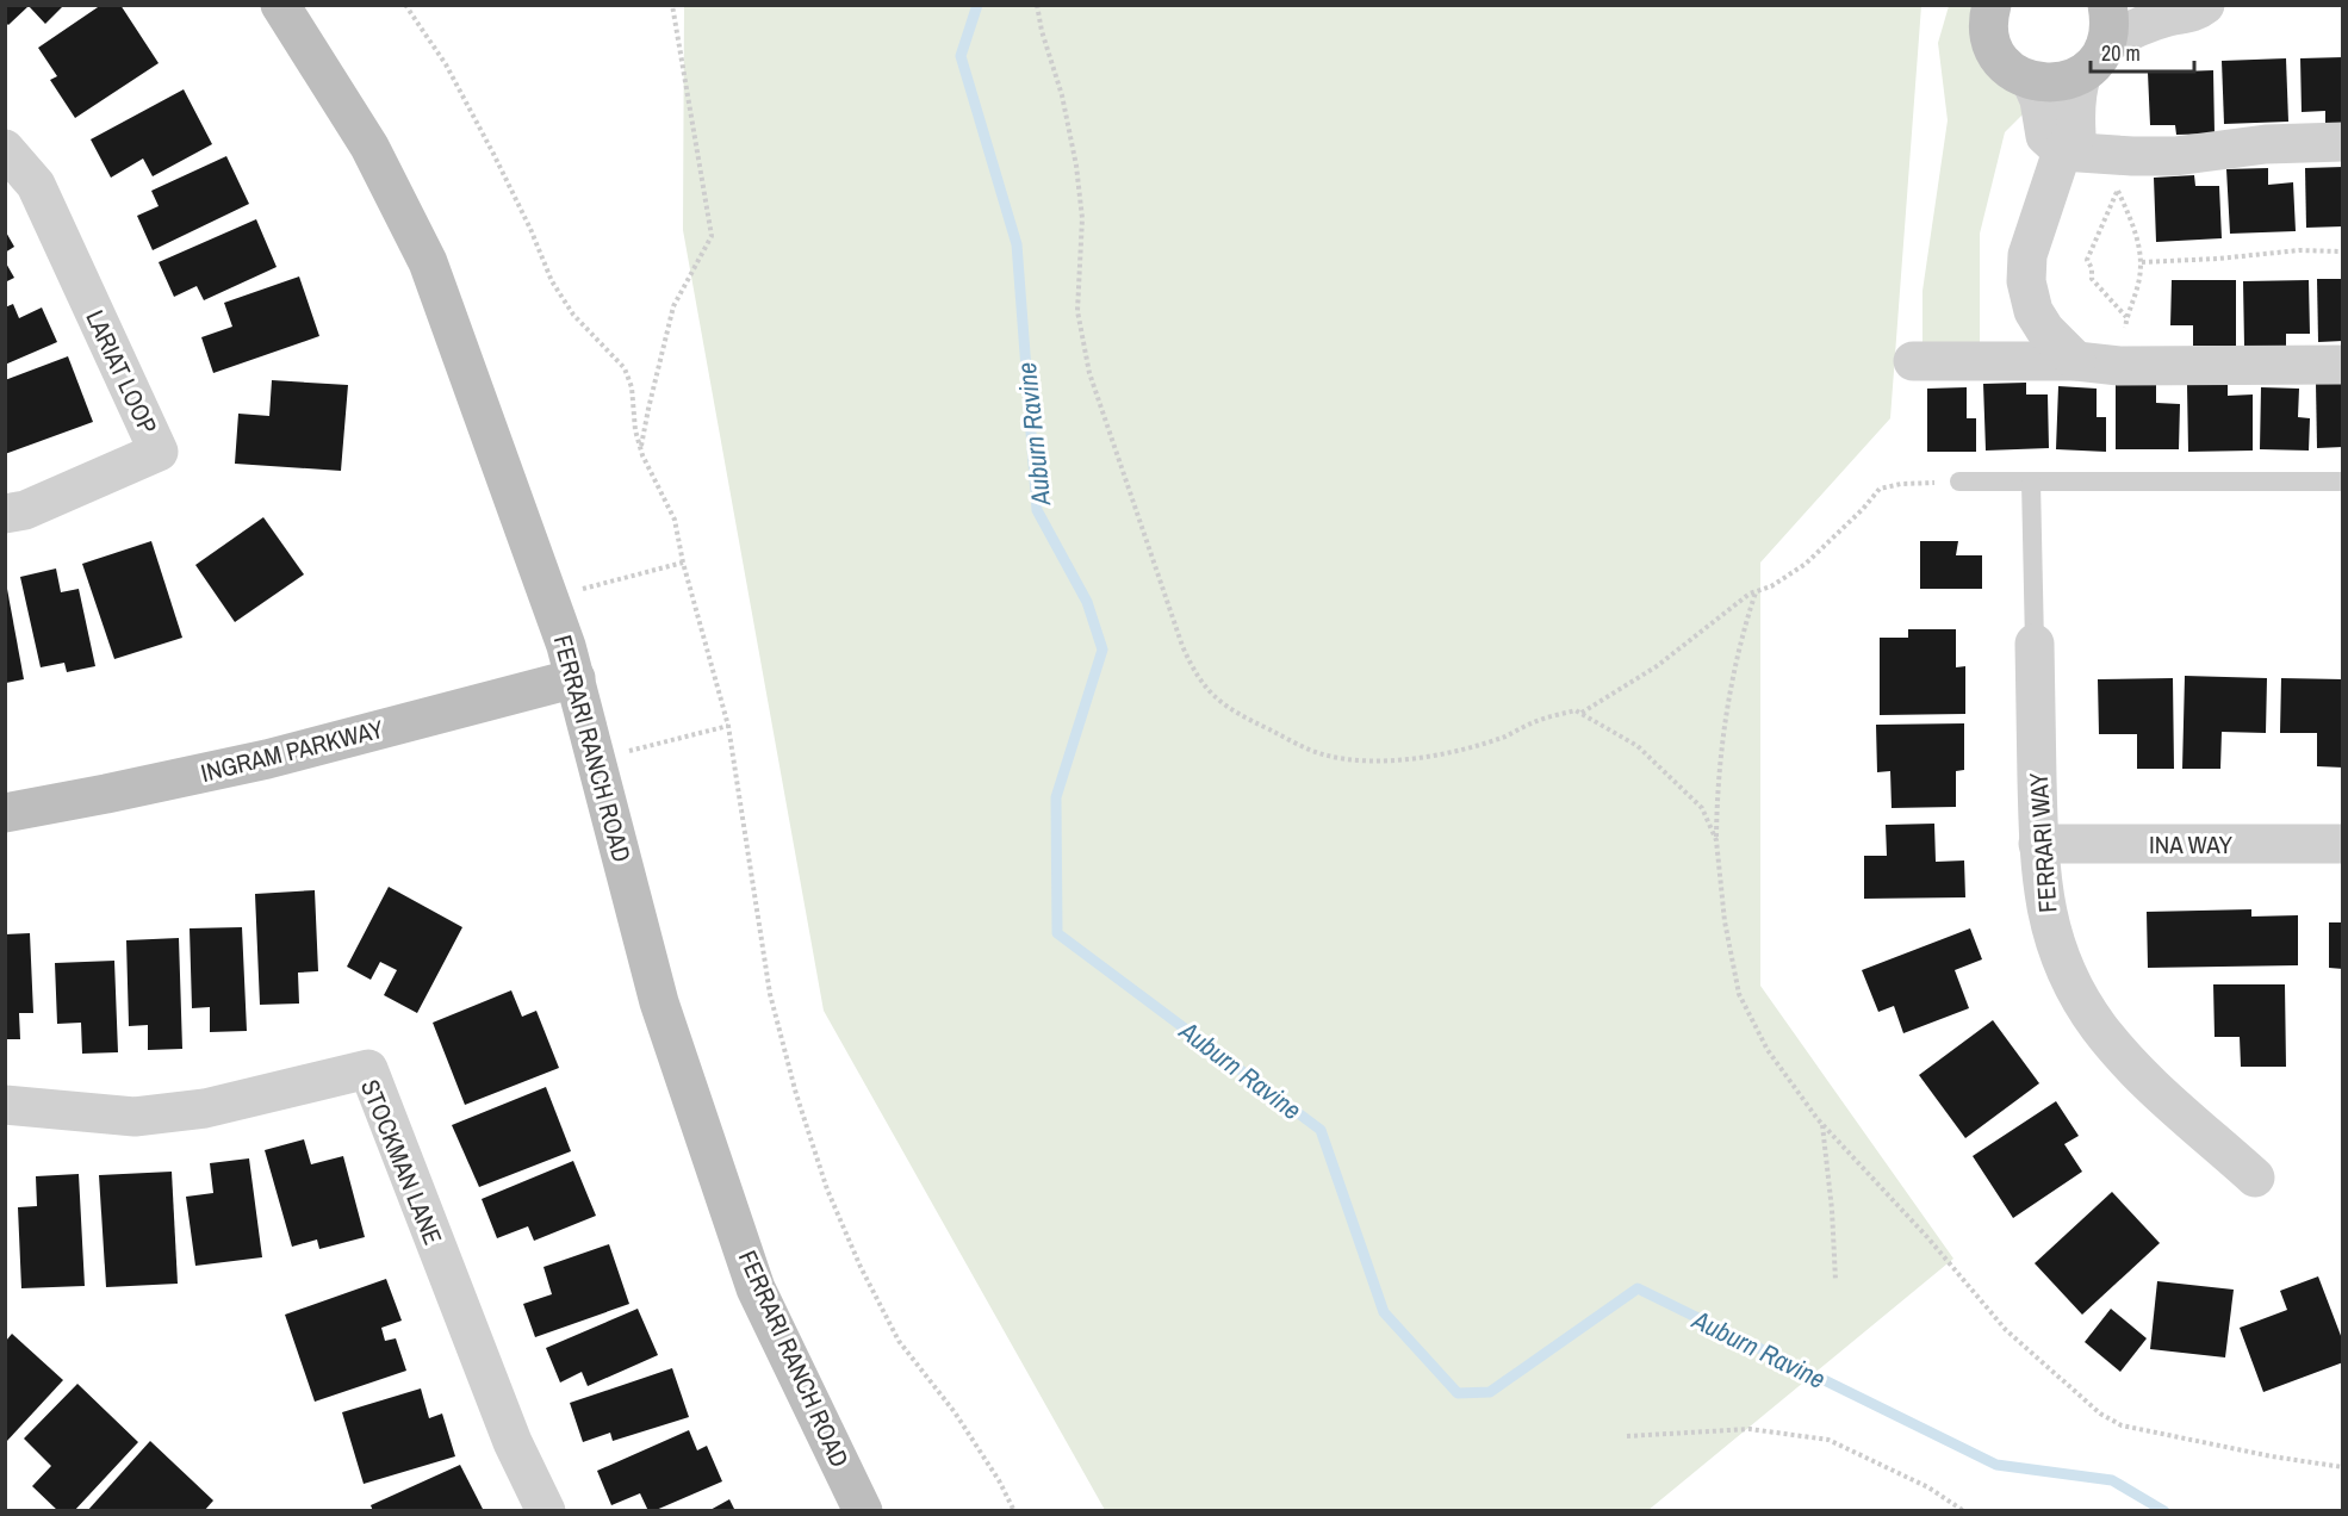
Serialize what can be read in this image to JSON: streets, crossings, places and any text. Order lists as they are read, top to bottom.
{
  "streets": {
    "main road": ["FERRARI RANCH ROAD", "INGRAM PARKWAY"],
    "street": [
      "LARIAT LOOP",
      "FERRARI WAY",
      "INA WAY",
      "STOCKMAN LANE"
    ]
  },
  "crossings": [
    ["FERRARI RANCH ROAD", "INGRAM PARKWAY"],
    ["FERRARI WAY", "INA WAY"]
  ],
  "water": ["Auburn Ravine"],
  "scale_bar": "20 m"
}
